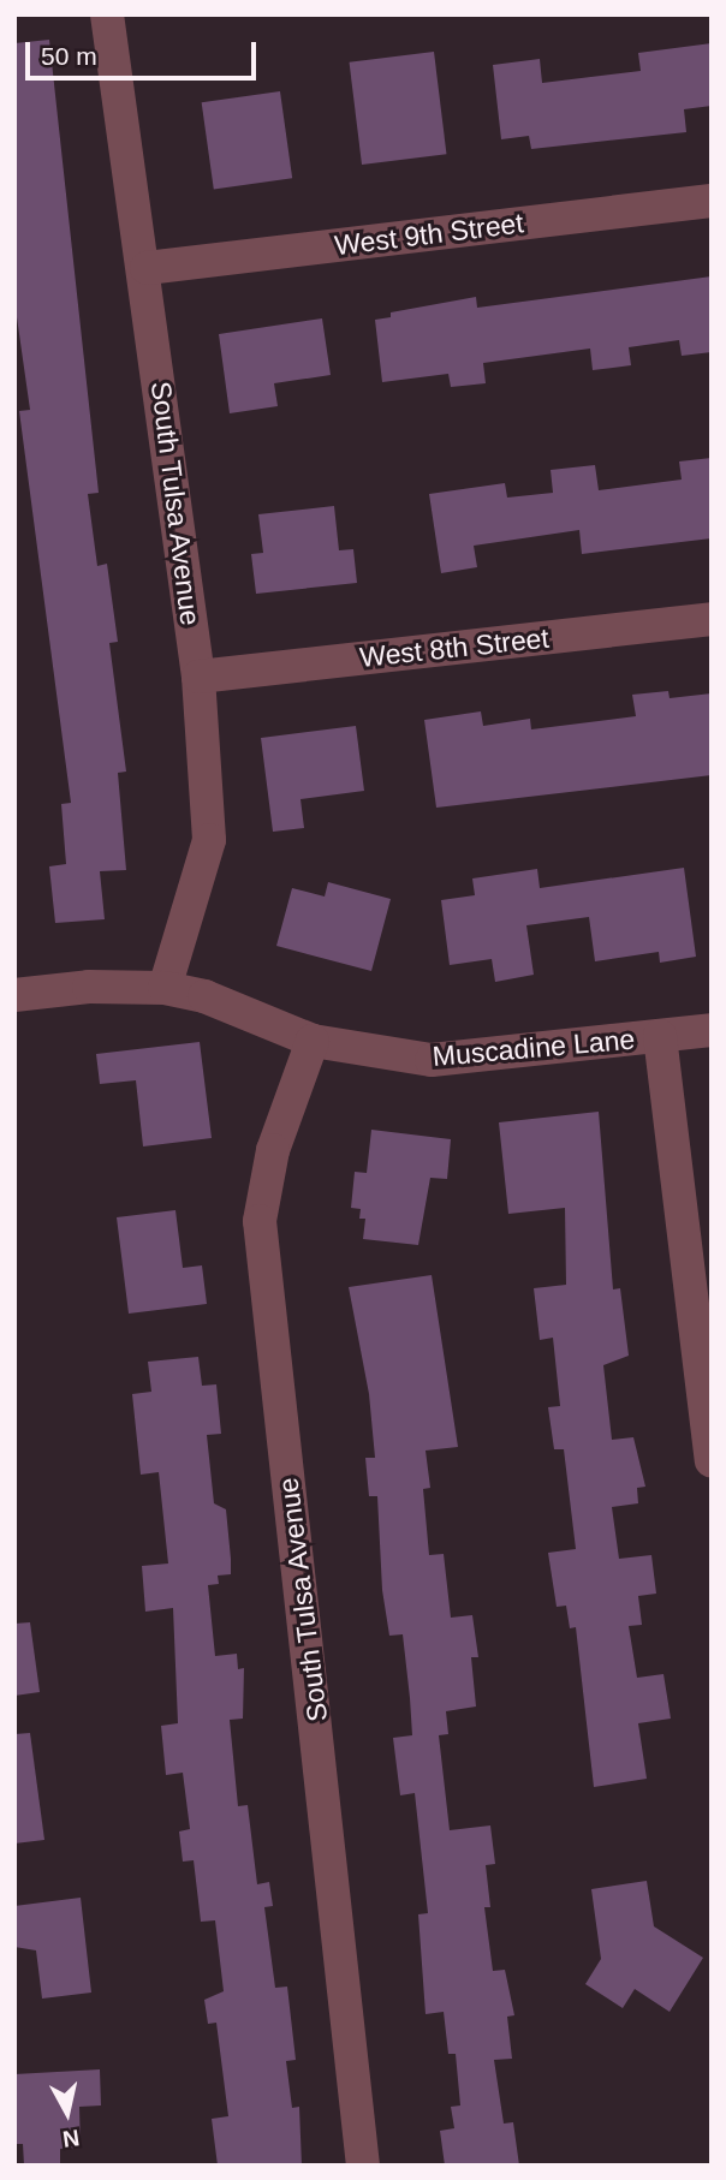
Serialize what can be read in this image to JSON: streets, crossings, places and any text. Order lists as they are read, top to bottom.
{
  "streets": {
    "street": [
      "West 9th Street",
      "South Tulsa Avenue",
      "West 8th Street",
      "Muscadine Lane"
    ]
  },
  "crossings": [
    ["West 9th Street", "South Tulsa Avenue"],
    ["South Tulsa Avenue", "West 8th Street"],
    ["South Tulsa Avenue", "Muscadine Lane"]
  ],
  "scale_bar": "50 m",
  "north": "bottom"
}
